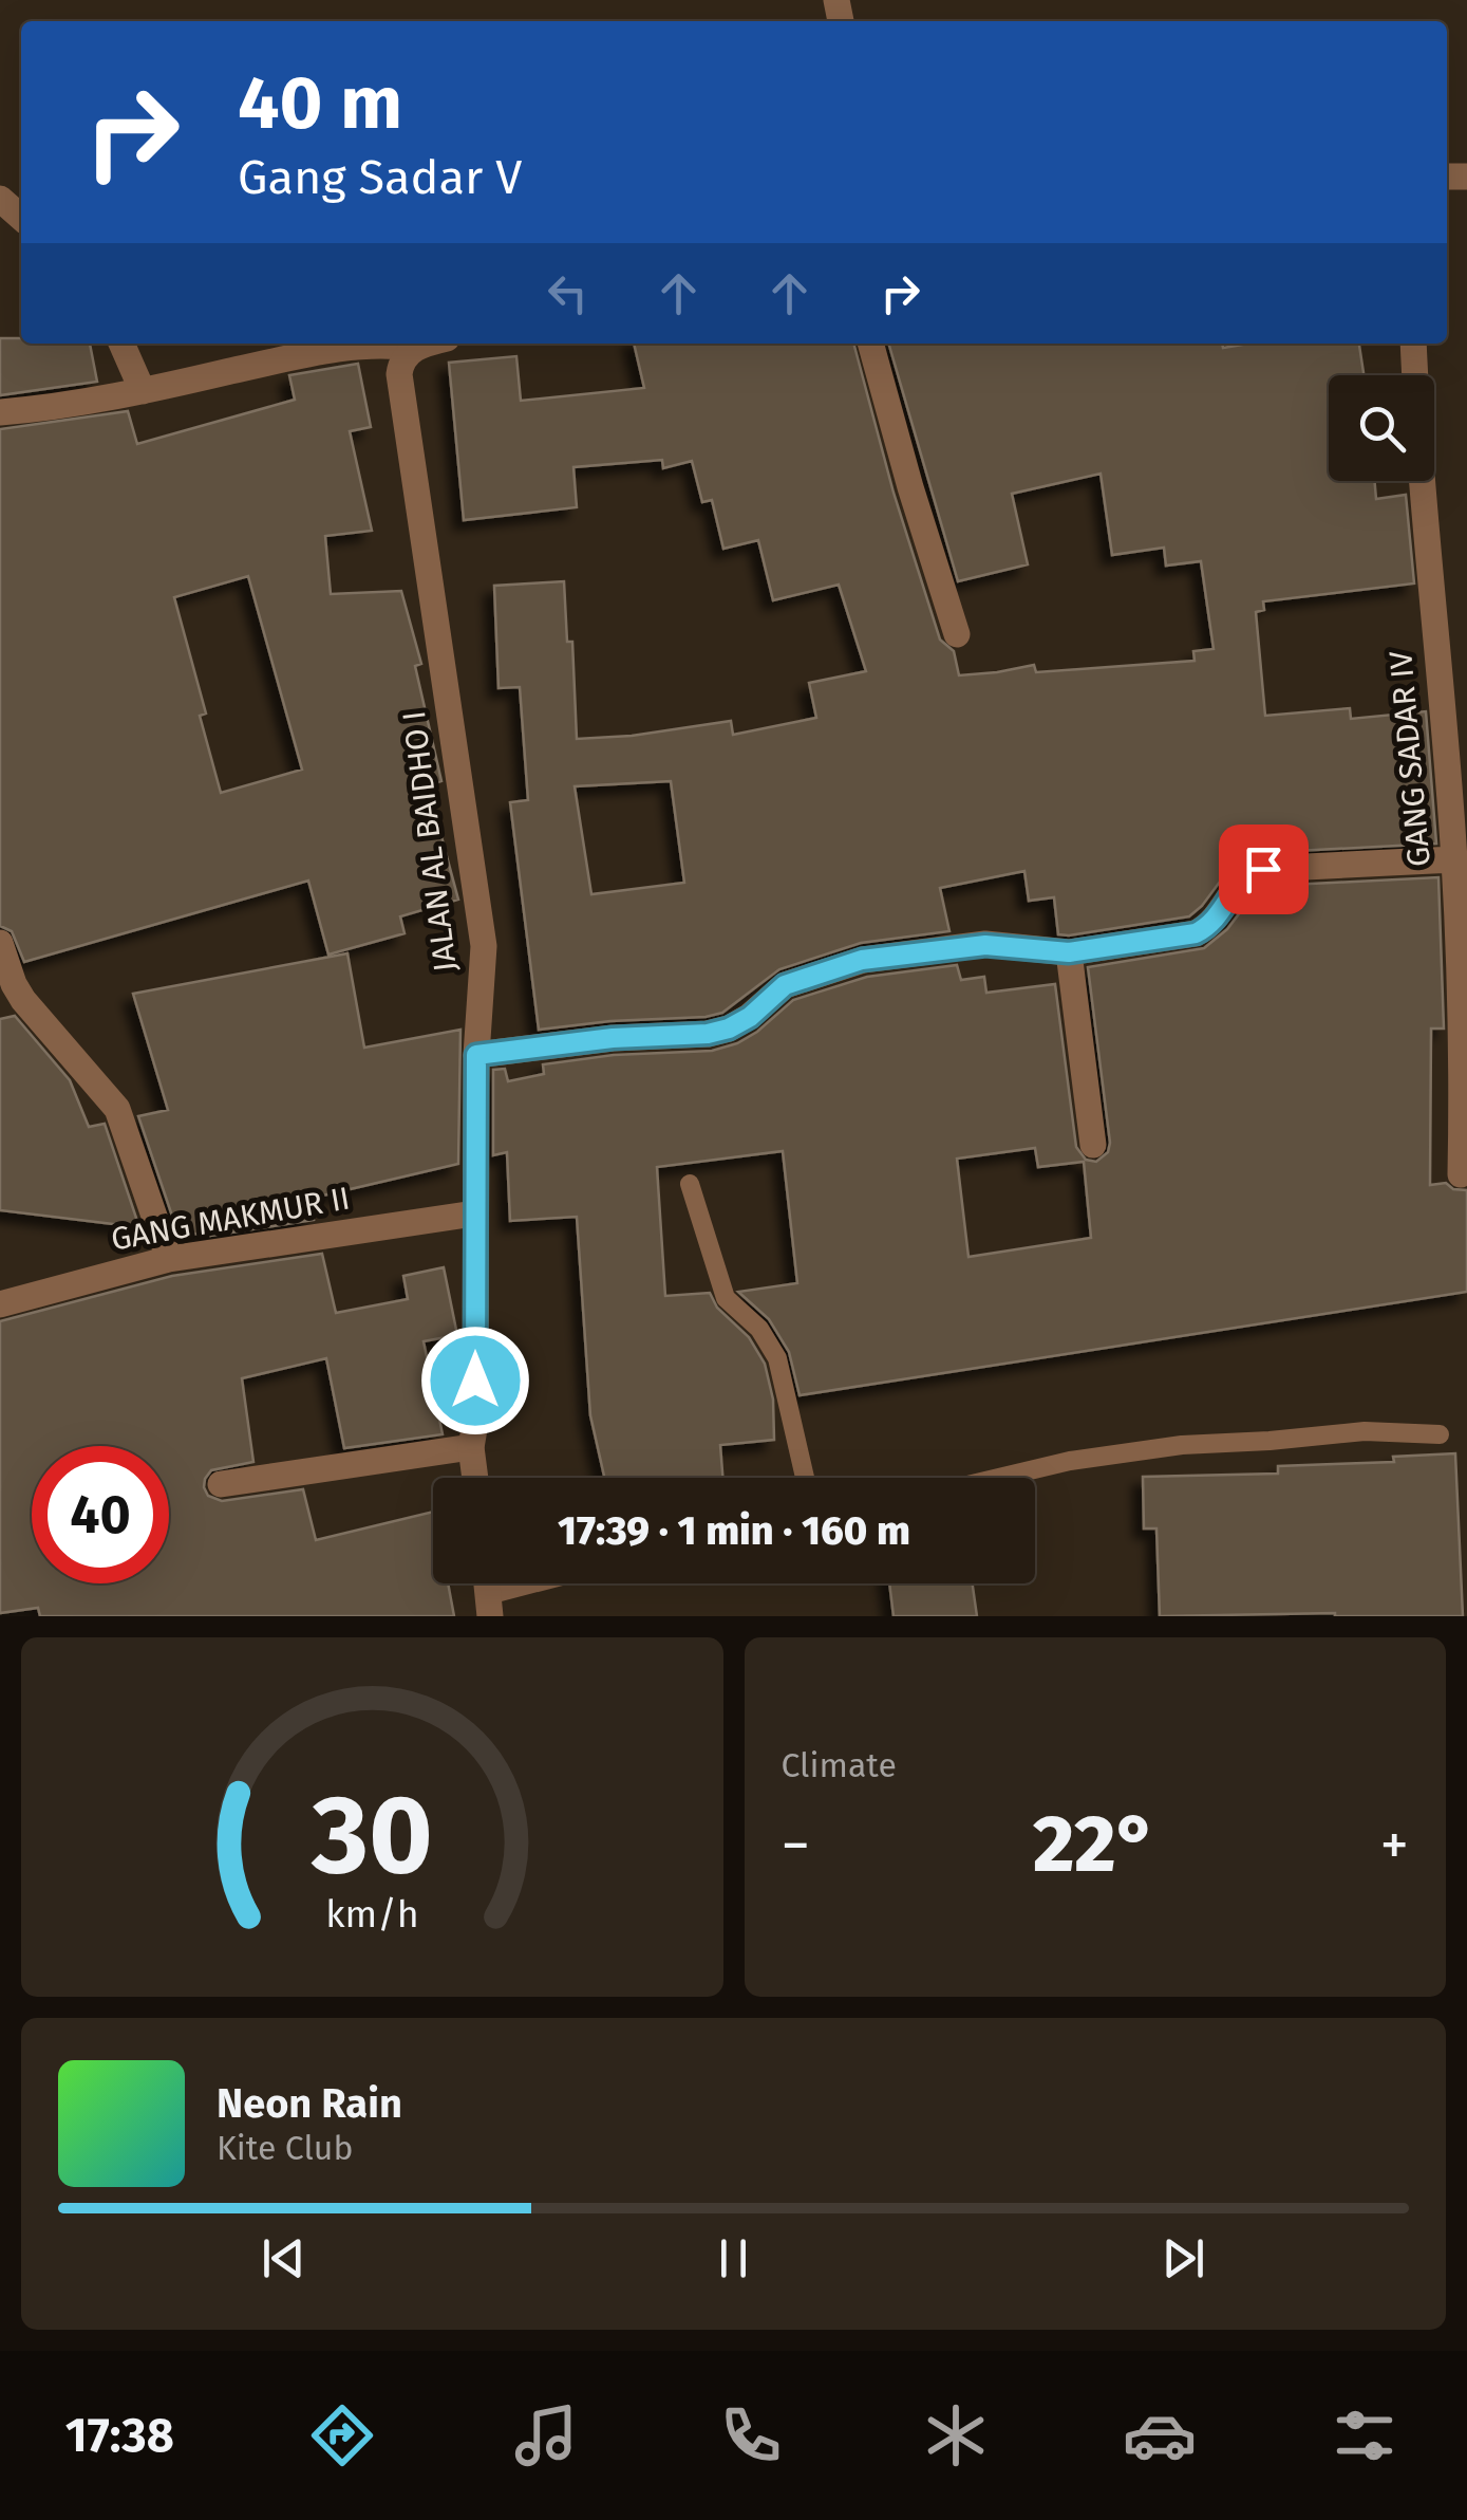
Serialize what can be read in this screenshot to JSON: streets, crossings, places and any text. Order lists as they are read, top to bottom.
{
  "streets": {
    "street": ["GANG SADAR IV", "JALAN AL BAIDHO I", "GANG MAKMUR II"]
  },
  "crossings": [
    ["JALAN AL BAIDHO I", "GANG MAKMUR II"]
  ],
  "page": {
    "turn": ["40 m", "Gang Sadar V"],
    "limit": "40",
    "trip": "17:39 · 1 min · 160 m",
    "tile": "Climate",
    "heat": ["−", "22°", "+"],
    "song": ["Neon Rain", "Kite Club"],
    "tabs": "17:38",
    "gauge": ["30", "km/h"]
  }
}
